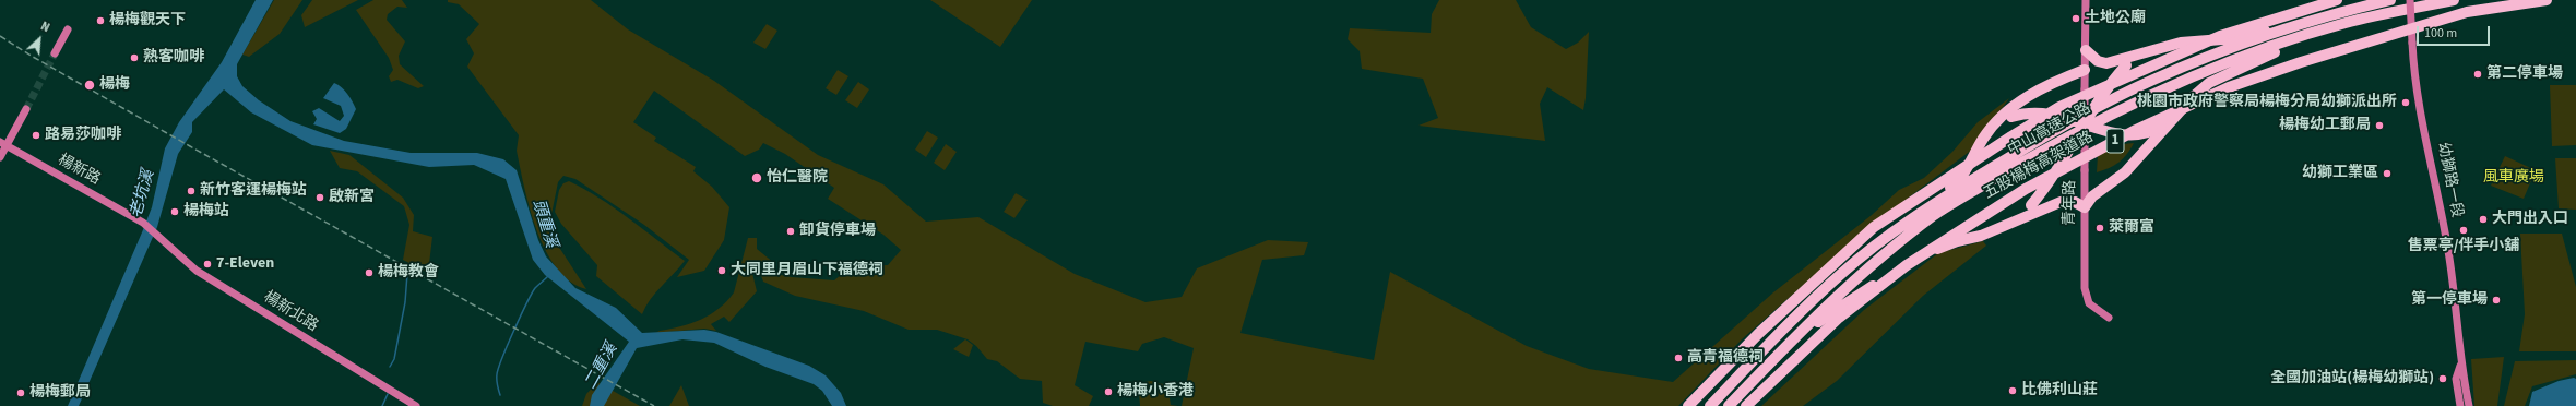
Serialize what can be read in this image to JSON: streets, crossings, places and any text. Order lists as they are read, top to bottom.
{
  "streets": {
    "highway": ["中山高速公路", "1", "五股楊梅高架道路"],
    "street": [
      "楊新路",
      "幼獅路一段",
      "青年路",
      "楊新北路"
    ]
  },
  "crossings": [
    ["楊新路", "楊新北路"]
  ],
  "water": ["老坑溪", "頭重溪", "二重溪"],
  "parks": ["風車廣場"],
  "places": [
    "土地公廟",
    "楊梅觀天下",
    "熟客咖啡",
    "第二停車場",
    "楊梅",
    "桃園市政府警察局楊梅分局幼獅派出所",
    "楊梅幼工郵局",
    "路易莎咖啡",
    "幼獅工業區",
    "怡仁醫院",
    "新竹客運楊梅站",
    "啟新宮",
    "楊梅站",
    "大門出入口",
    "萊爾富",
    "售票亭/伴手小舖",
    "卸貨停車場",
    "7-Eleven",
    "大同里月眉山下福德祠",
    "楊梅教會",
    "第一停車場",
    "高青福德祠",
    "全國加油站(楊梅幼獅站)",
    "比佛利山莊",
    "楊梅小香港",
    "楊梅郵局"
  ],
  "scale_bar": "100 m",
  "north": "top right"
}
